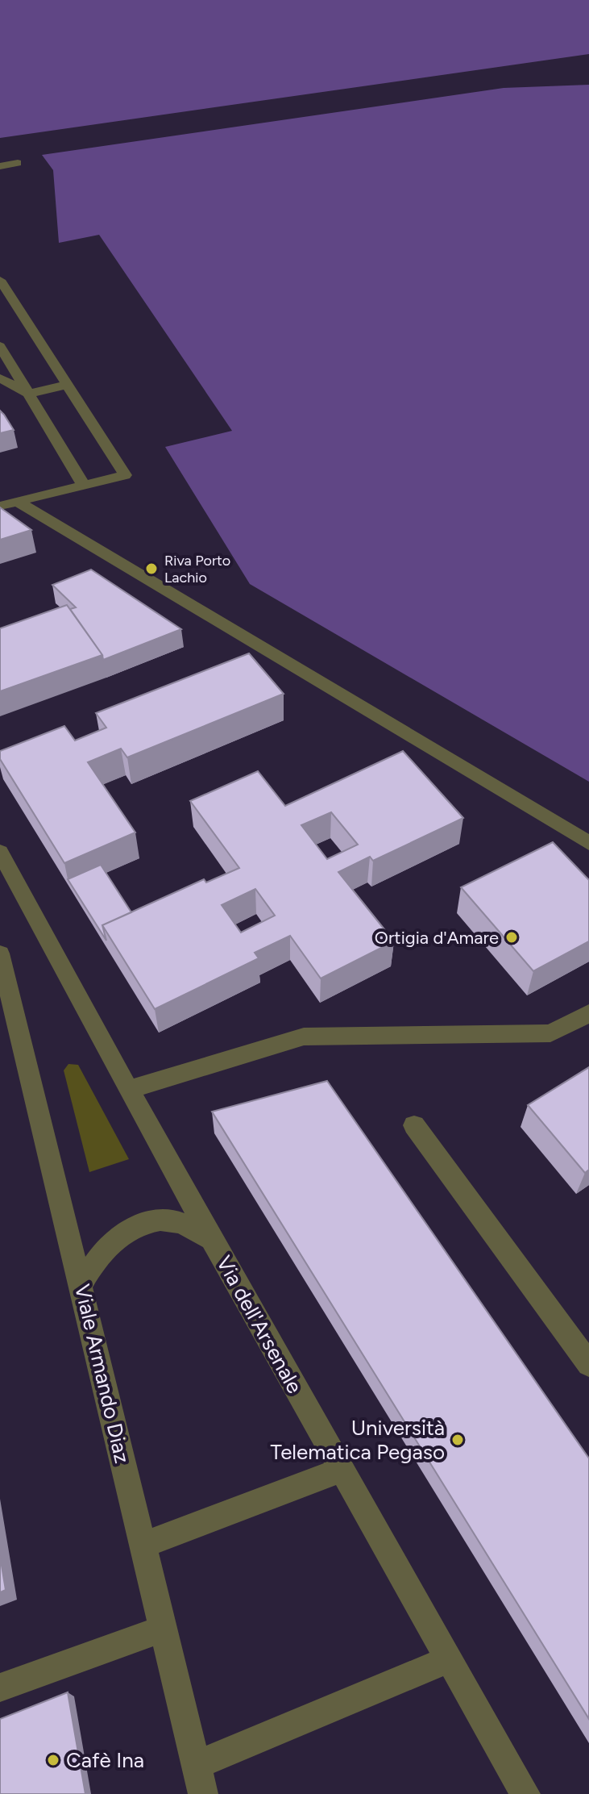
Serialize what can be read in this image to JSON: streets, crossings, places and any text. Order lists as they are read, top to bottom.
{
  "streets": {
    "street": ["Via dell'Arsenale", "Viale Armando Diaz"]
  },
  "places": [
    "Riva Porto Lachio",
    "Ortigia d'Amare",
    "Università Telematica Pegaso",
    "Cafè Ina"
  ]
}
